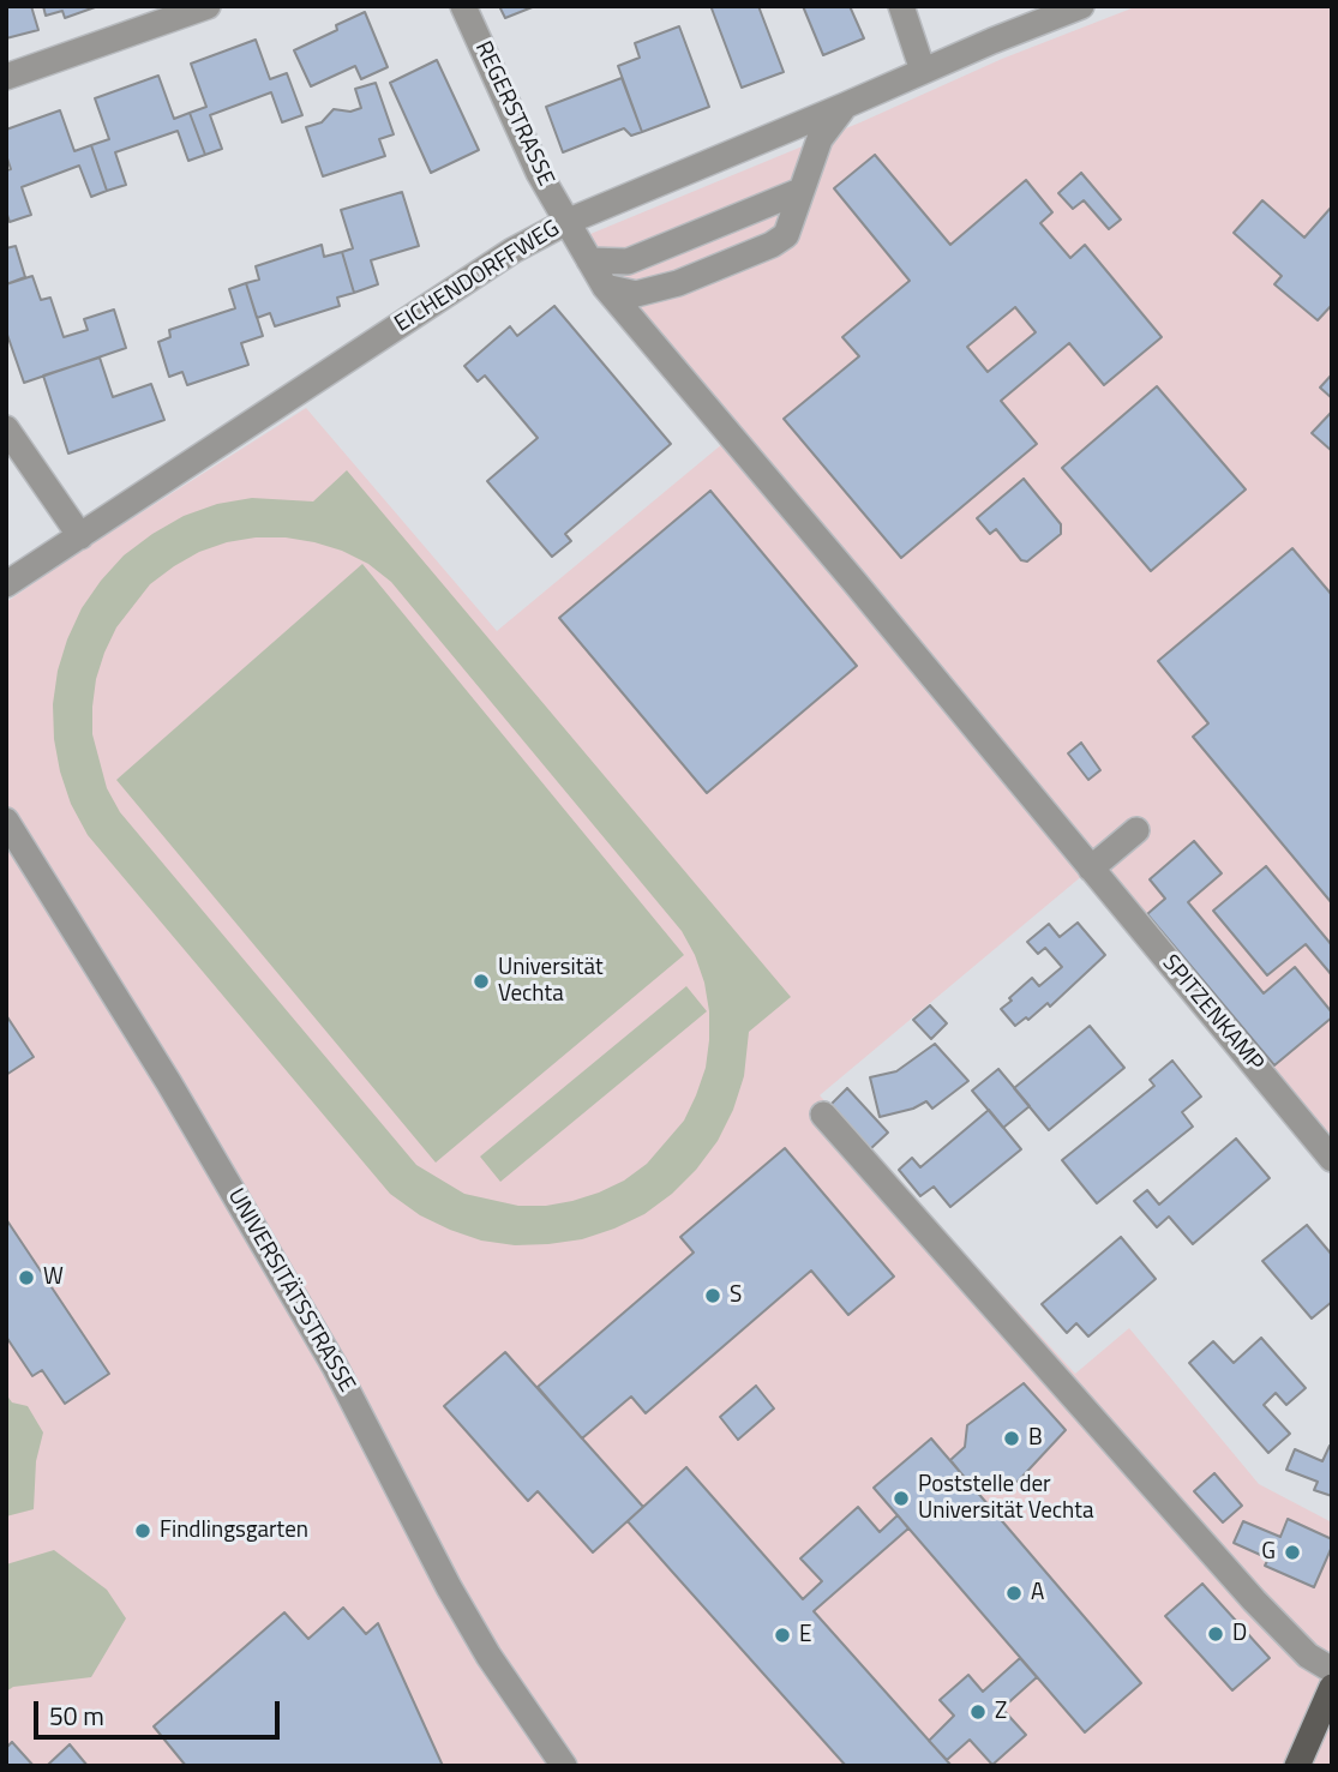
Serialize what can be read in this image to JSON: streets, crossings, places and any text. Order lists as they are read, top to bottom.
{
  "streets": {
    "street": [
      "REGERSTRASSE",
      "EICHENDORFFWEG",
      "SPITZENKAMP",
      "UNIVERSITÄTSSTRASSE"
    ]
  },
  "crossings": [
    ["REGERSTRASSE", "EICHENDORFFWEG"],
    ["REGERSTRASSE", "SPITZENKAMP"]
  ],
  "places": [
    "Universität Vechta",
    "W",
    "S",
    "B",
    "Poststelle der Universität Vechta",
    "Findlingsgarten",
    "G",
    "A",
    "D",
    "E",
    "Z"
  ],
  "scale_bar": "50 m"
}
